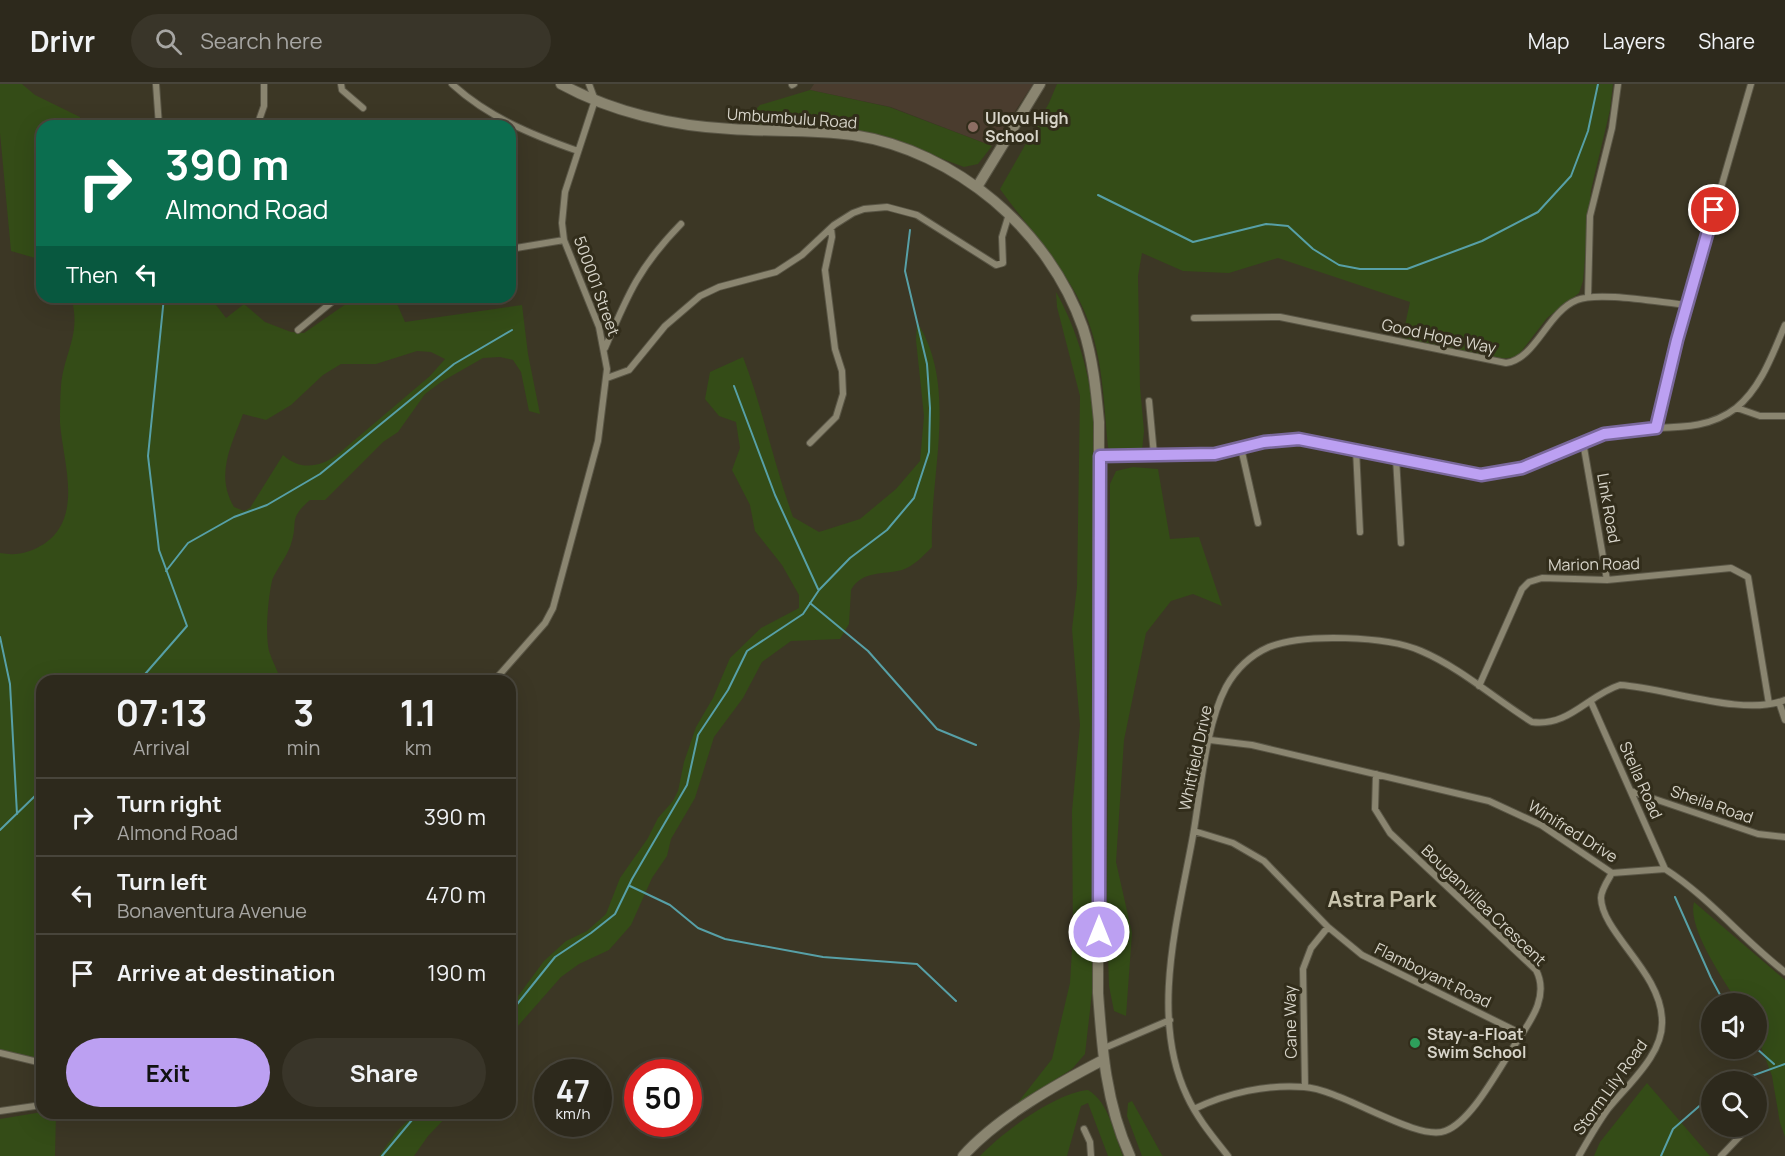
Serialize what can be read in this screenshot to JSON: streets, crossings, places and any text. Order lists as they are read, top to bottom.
{
  "streets": {
    "main road": ["Umbumbulu Road"],
    "street": [
      "500001 Street",
      "Good Hope Way",
      "Link Road",
      "Marion Road",
      "Whitfield Drive",
      "Stella Road",
      "Sheila Road",
      "Winifred Drive",
      "Bouganvillea Crescent",
      "Flamboyant Road",
      "Cane Way",
      "Storm Lily Road"
    ]
  },
  "crossings": [
    ["Umbumbulu Road", "500001 Street"],
    ["Link Road", "Marion Road"],
    ["Marion Road", "Whitfield Drive"],
    ["Whitfield Drive", "Stella Road"],
    ["Whitfield Drive", "Winifred Drive"],
    ["Whitfield Drive", "Bouganvillea Crescent"],
    ["Whitfield Drive", "Flamboyant Road"],
    ["Stella Road", "Sheila Road"],
    ["Stella Road", "Winifred Drive"],
    ["Winifred Drive", "Bouganvillea Crescent"],
    ["Winifred Drive", "Storm Lily Road"],
    ["Bouganvillea Crescent", "Flamboyant Road"],
    ["Bouganvillea Crescent", "Cane Way"],
    ["Flamboyant Road", "Cane Way"]
  ],
  "districts": ["Astra Park"],
  "places": ["Ulovu High School", "Stay-a-Float Swim School"],
  "page": {
    "header": "Drivr",
    "search": "Search here",
    "nav": ["Map", "Layers", "Share"],
    "turn": ["390 m", "Almond Road"],
    "then": "Then",
    "eta": [
      "07:13",
      "Arrival",
      "3",
      "min",
      "1.1",
      "km"
    ],
    "list": [
      {
        "name": "Turn right",
        "note": "Almond Road",
        "value": "390 m"
      },
      {
        "name": "Turn left",
        "note": "Bonaventura Avenue",
        "value": "470 m"
      },
      {
        "name": "Arrive at destination",
        "value": "190 m"
      }
    ],
    "buttons": ["Exit", "Share"],
    "speed": "47 km/h",
    "limit": "50"
  }
}
